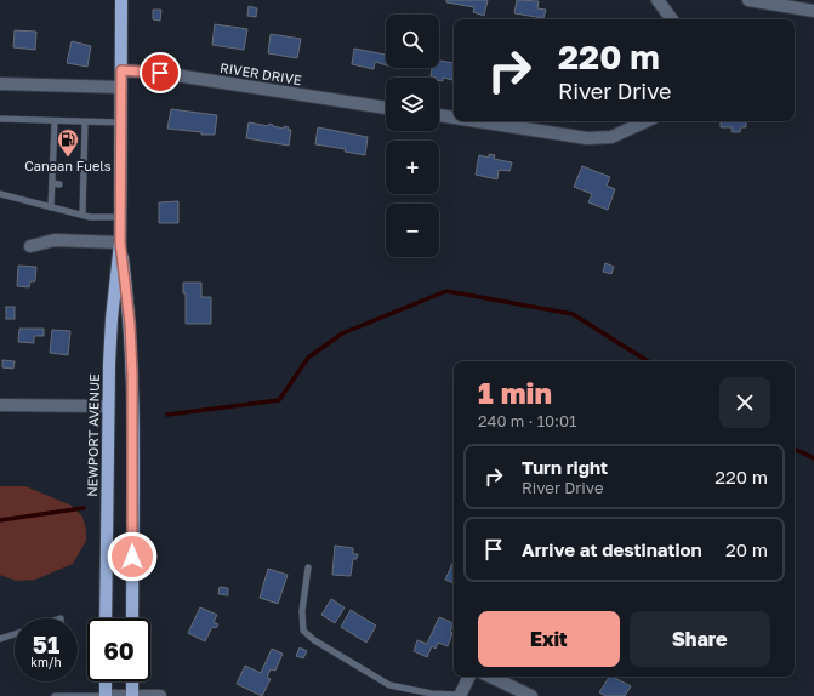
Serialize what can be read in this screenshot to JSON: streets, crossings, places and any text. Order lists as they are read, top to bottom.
{
  "streets": {
    "main road": ["NEWPORT AVENUE"],
    "street": ["RIVER DRIVE"]
  },
  "crossings": [
    ["RIVER DRIVE", "NEWPORT AVENUE"]
  ],
  "places": {
    "fuel station": ["Canaan Fuels"]
  },
  "page": {
    "map_buttons": ["+", "−"],
    "turn": ["220 m", "River Drive"],
    "heading": ["1 min", "240 m · 10:01"],
    "list": [
      {
        "name": "Turn right",
        "note": "River Drive",
        "value": "220 m"
      },
      {
        "name": "Arrive at destination",
        "value": "20 m"
      }
    ],
    "buttons": ["Exit", "Share"],
    "speed": "51 km/h",
    "limit": "60"
  }
}
